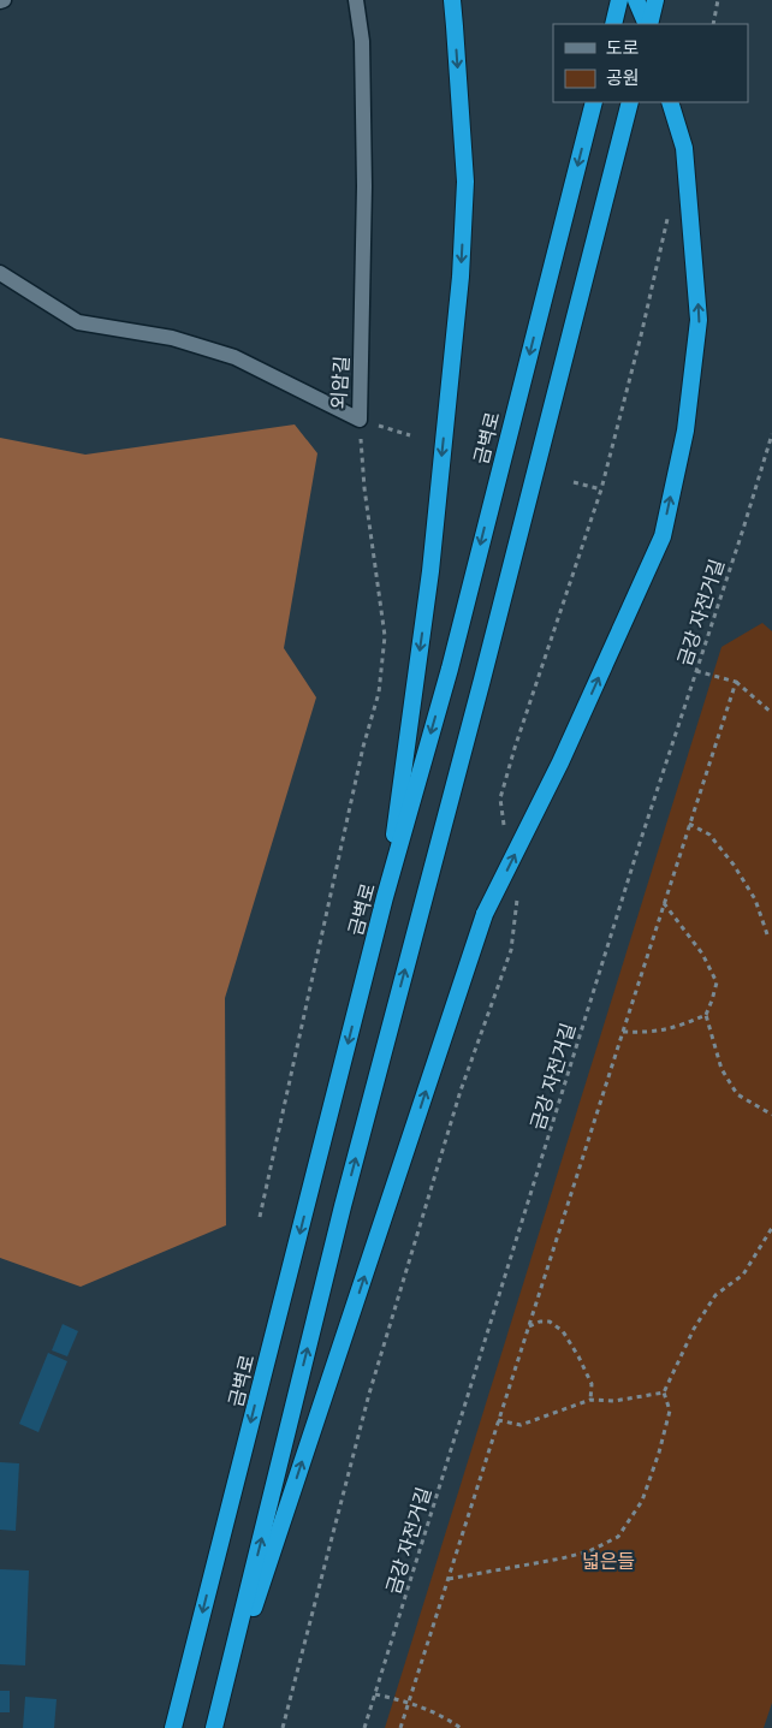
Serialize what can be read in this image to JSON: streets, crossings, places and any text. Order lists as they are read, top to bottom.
{
  "streets": {
    "highway": ["금벽로"],
    "street": ["외암길"],
    "path": ["금강 자전거길"]
  },
  "parks": ["넓은들"],
  "legend": ["도로", "공원"]
}
